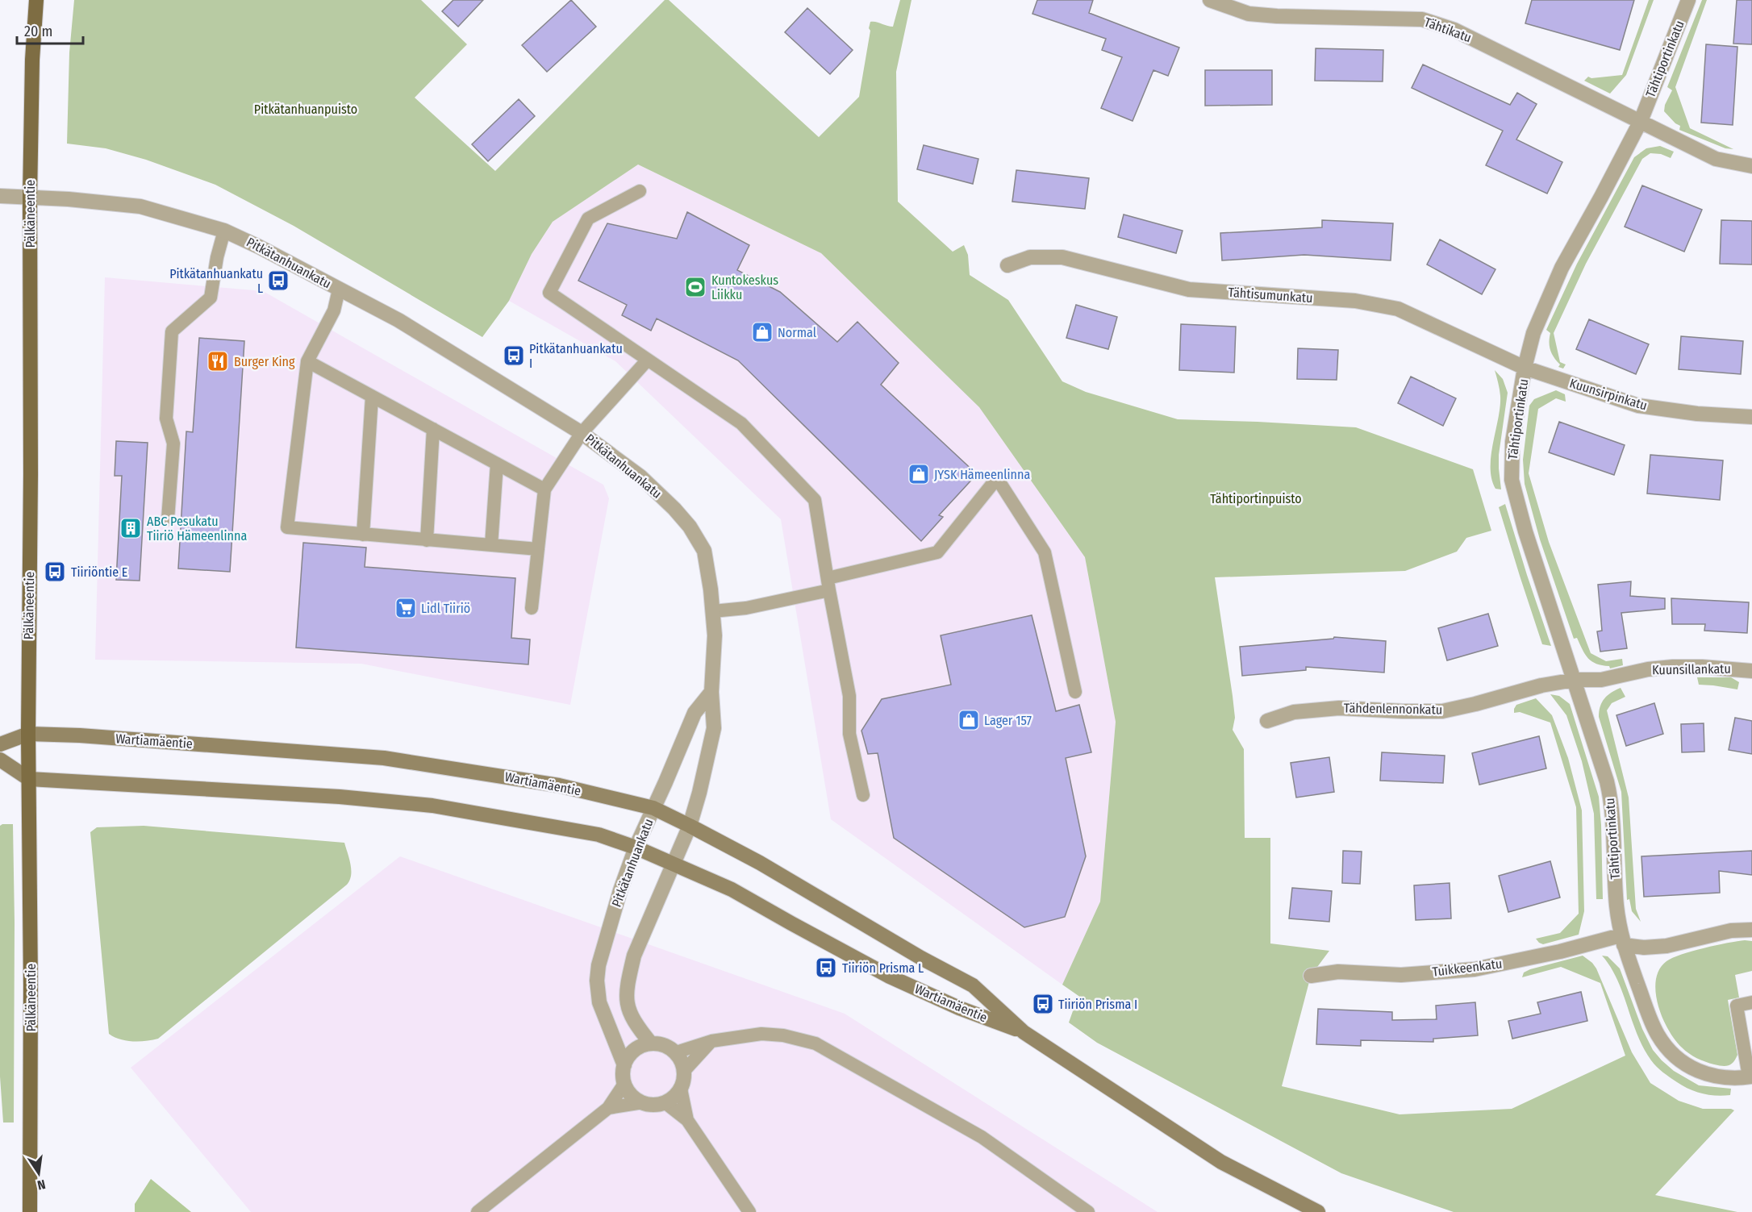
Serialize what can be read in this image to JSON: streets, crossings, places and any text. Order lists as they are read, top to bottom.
{
  "streets": {
    "main road": ["Pälkäneentie", "Wartiamäentie"],
    "street": [
      "Tähtikatu",
      "Tähtiportinkatu",
      "Pitkätanhuankatu",
      "Tähtisumunkatu",
      "Kuunsirpinkatu",
      "Kuunsillankatu",
      "Tähdenlennonkatu",
      "Tuikkeenkatu"
    ]
  },
  "crossings": [
    ["Tähtikatu", "Tähtiportinkatu"],
    ["Tähtiportinkatu", "Tähtisumunkatu"],
    ["Tähtiportinkatu", "Kuunsirpinkatu"],
    ["Tähtiportinkatu", "Kuunsillankatu"],
    ["Tähtiportinkatu", "Tähdenlennonkatu"],
    ["Tähtiportinkatu", "Tuikkeenkatu"],
    ["Pälkäneentie", "Pitkätanhuankatu"],
    ["Pälkäneentie", "Wartiamäentie"],
    ["Pitkätanhuankatu", "Wartiamäentie"],
    ["Tähtisumunkatu", "Kuunsirpinkatu"],
    ["Kuunsillankatu", "Tähdenlennonkatu"]
  ],
  "parks": ["Pitkätanhuanpuisto", "Tähtiportinpuisto"],
  "places": {
    "bus stop": [
      "Pitkätanhuankatu L",
      "Pitkätanhuankatu I",
      "Tiiriöntie E",
      "Tiiriön Prisma L",
      "Tiiriön Prisma I"
    ],
    "sports": ["Kuntokeskus Liikku"],
    "shop": ["Normal", "JYSK Hämeenlinna", "Lager 157"],
    "restaurant": ["Burger King"],
    "building": ["ABC Pesukatu Tiiriö Hämeenlinna"],
    "supermarket": ["Lidl Tiiriö"]
  },
  "scale_bar": "20 m",
  "north": "bottom"
}
